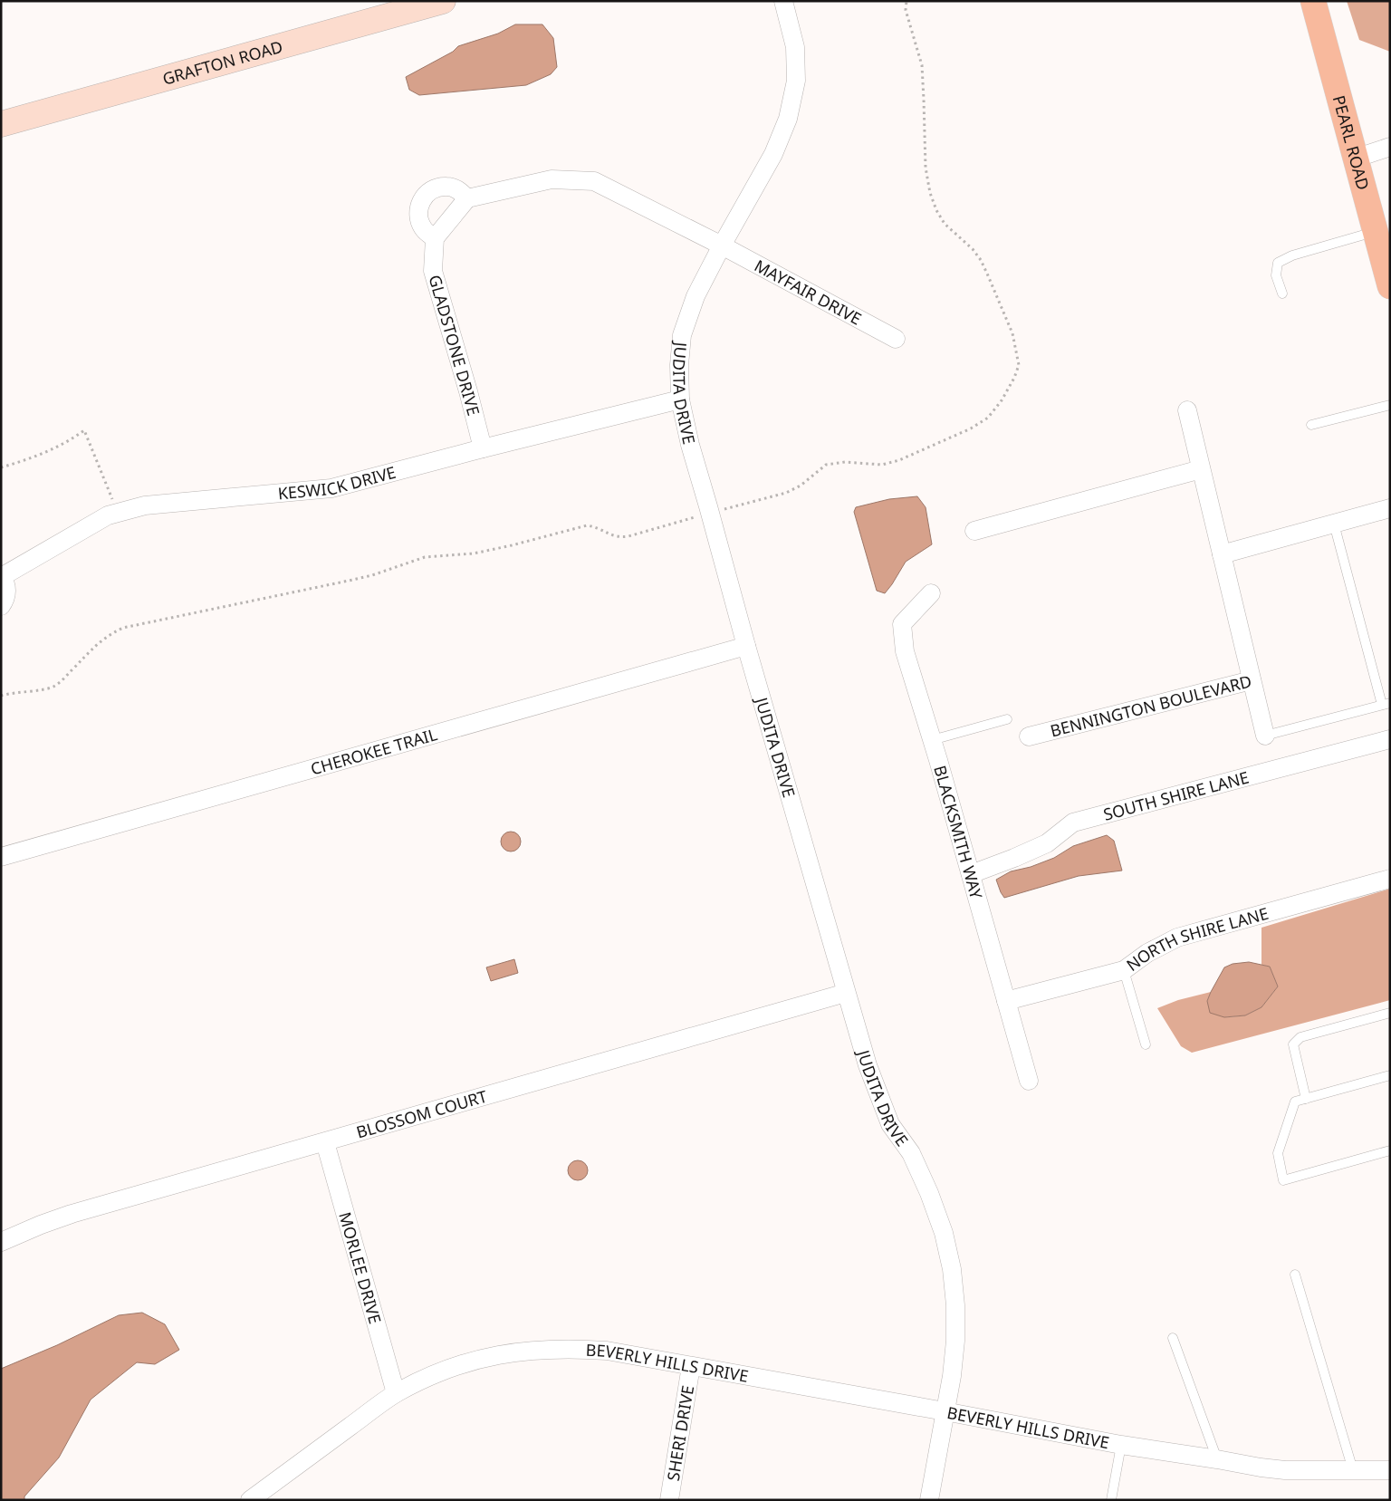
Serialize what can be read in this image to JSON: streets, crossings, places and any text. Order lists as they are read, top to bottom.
{
  "streets": {
    "main road": ["PEARL ROAD"],
    "street": [
      "GRAFTON ROAD",
      "MAYFAIR DRIVE",
      "GLADSTONE DRIVE",
      "JUDITA DRIVE",
      "KESWICK DRIVE",
      "BENNINGTON BOULEVARD",
      "CHEROKEE TRAIL",
      "SOUTH SHIRE LANE",
      "BLACKSMITH WAY",
      "NORTH SHIRE LANE",
      "BLOSSOM COURT",
      "MORLEE DRIVE",
      "BEVERLY HILLS DRIVE",
      "SHERI DRIVE"
    ]
  },
  "crossings": [
    ["MAYFAIR DRIVE", "JUDITA DRIVE"],
    ["GLADSTONE DRIVE", "KESWICK DRIVE"],
    ["JUDITA DRIVE", "KESWICK DRIVE"],
    ["JUDITA DRIVE", "CHEROKEE TRAIL"],
    ["JUDITA DRIVE", "BLOSSOM COURT"],
    ["JUDITA DRIVE", "BEVERLY HILLS DRIVE"],
    ["SOUTH SHIRE LANE", "BLACKSMITH WAY"],
    ["BLACKSMITH WAY", "NORTH SHIRE LANE"],
    ["BLOSSOM COURT", "MORLEE DRIVE"],
    ["MORLEE DRIVE", "BEVERLY HILLS DRIVE"],
    ["BEVERLY HILLS DRIVE", "SHERI DRIVE"]
  ]
}
